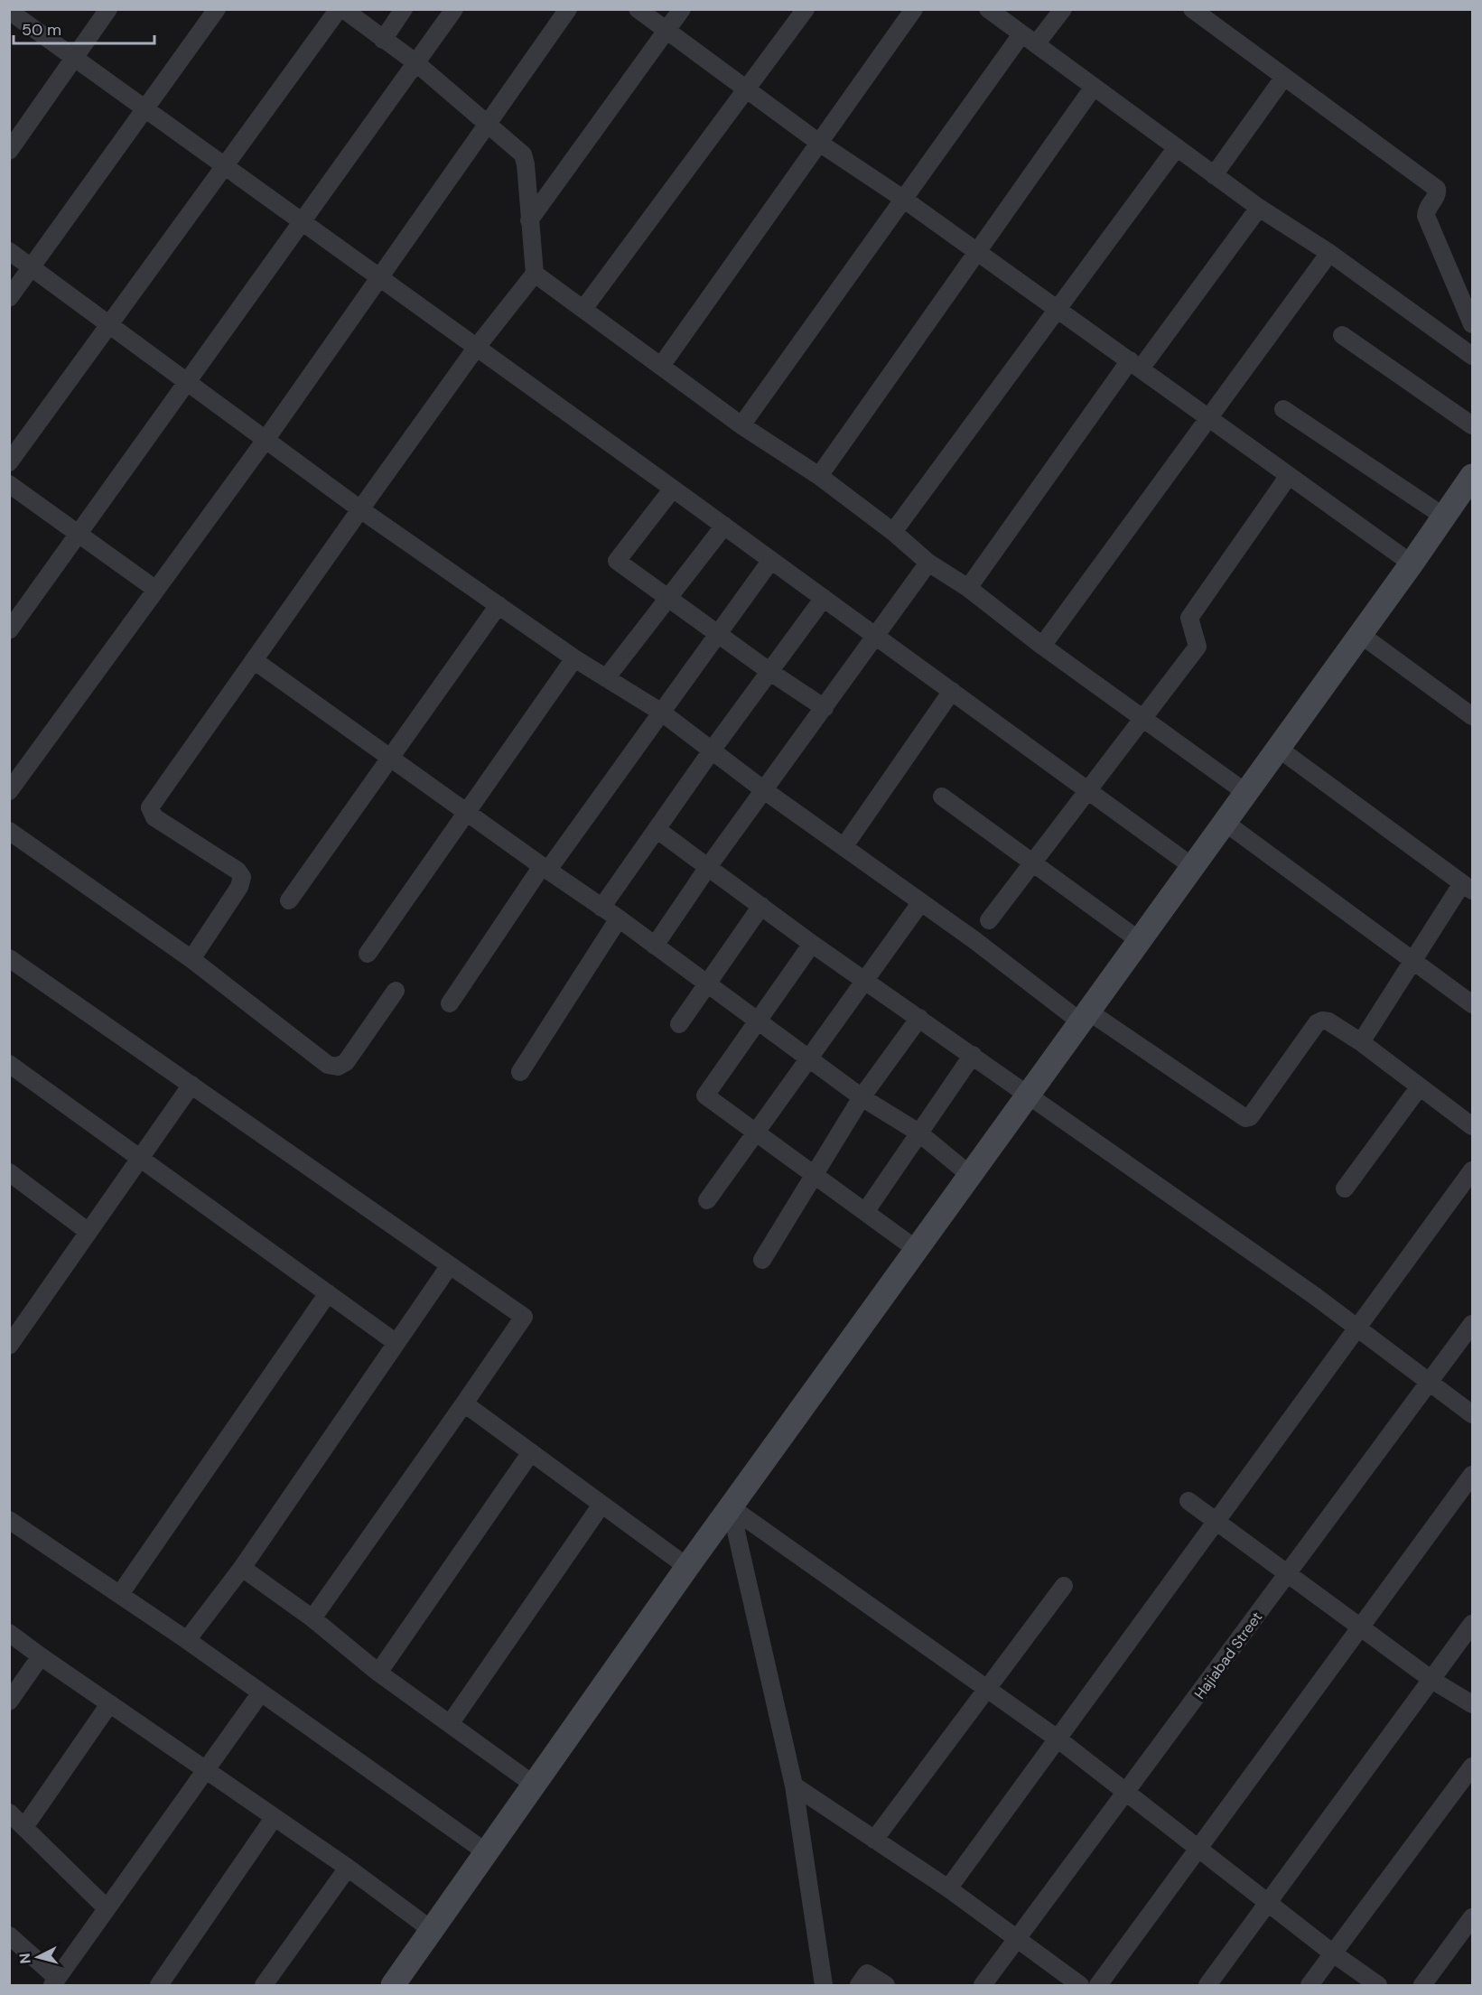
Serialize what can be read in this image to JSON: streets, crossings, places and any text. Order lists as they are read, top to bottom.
{
  "streets": {
    "street": ["Hajiabad Street"]
  },
  "scale_bar": "50 m",
  "north": "left"
}
